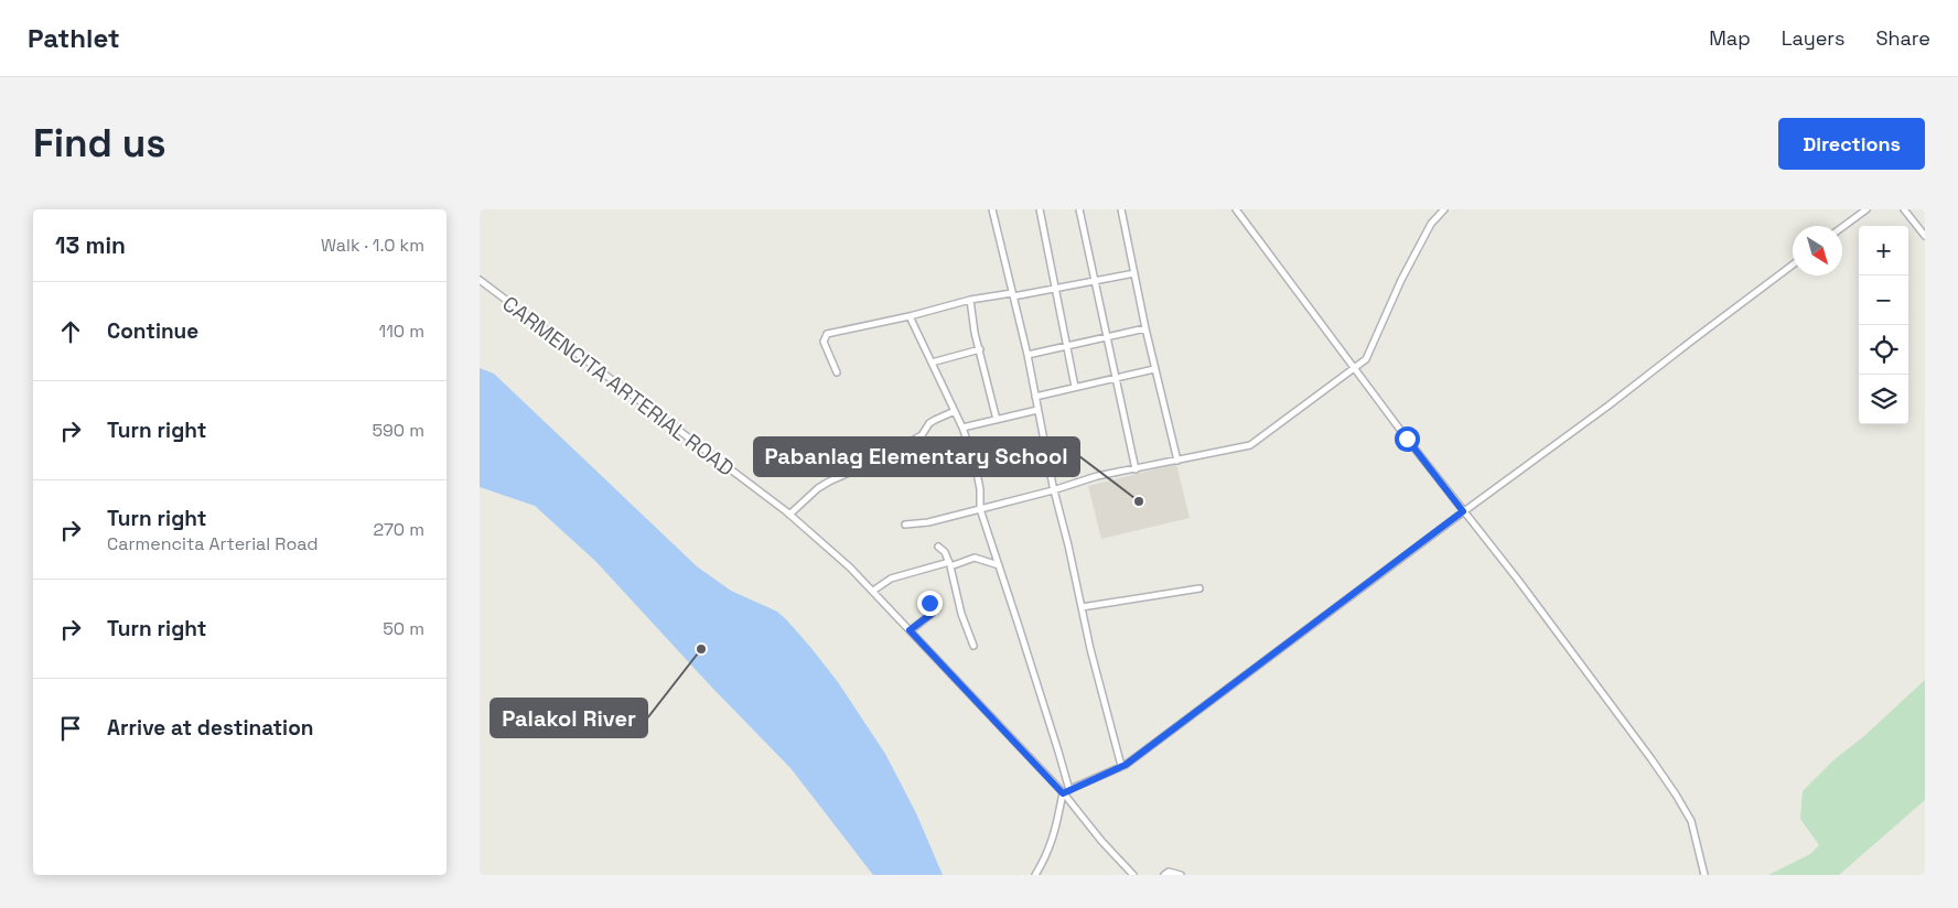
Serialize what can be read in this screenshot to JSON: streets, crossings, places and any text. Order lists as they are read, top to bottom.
{
  "streets": {
    "street": ["CARMENCITA ARTERIAL ROAD"]
  },
  "places": ["Pabanlag Elementary School", "Palakol River"],
  "north": "bottom right",
  "page": {
    "header": "Pathlet",
    "nav": ["Map", "Layers", "Share"],
    "buttons": "Directions",
    "title": "Find us",
    "heading": ["13 min", "Walk · 1.0 km"],
    "map_buttons": ["+", "−"],
    "list": [
      ["Continue", "110 m"],
      ["Turn right", "590 m"],
      ["Turn right", "Carmencita Arterial Road", "270 m"],
      ["Turn right", "50 m"],
      "Arrive at destination"
    ]
  }
}
